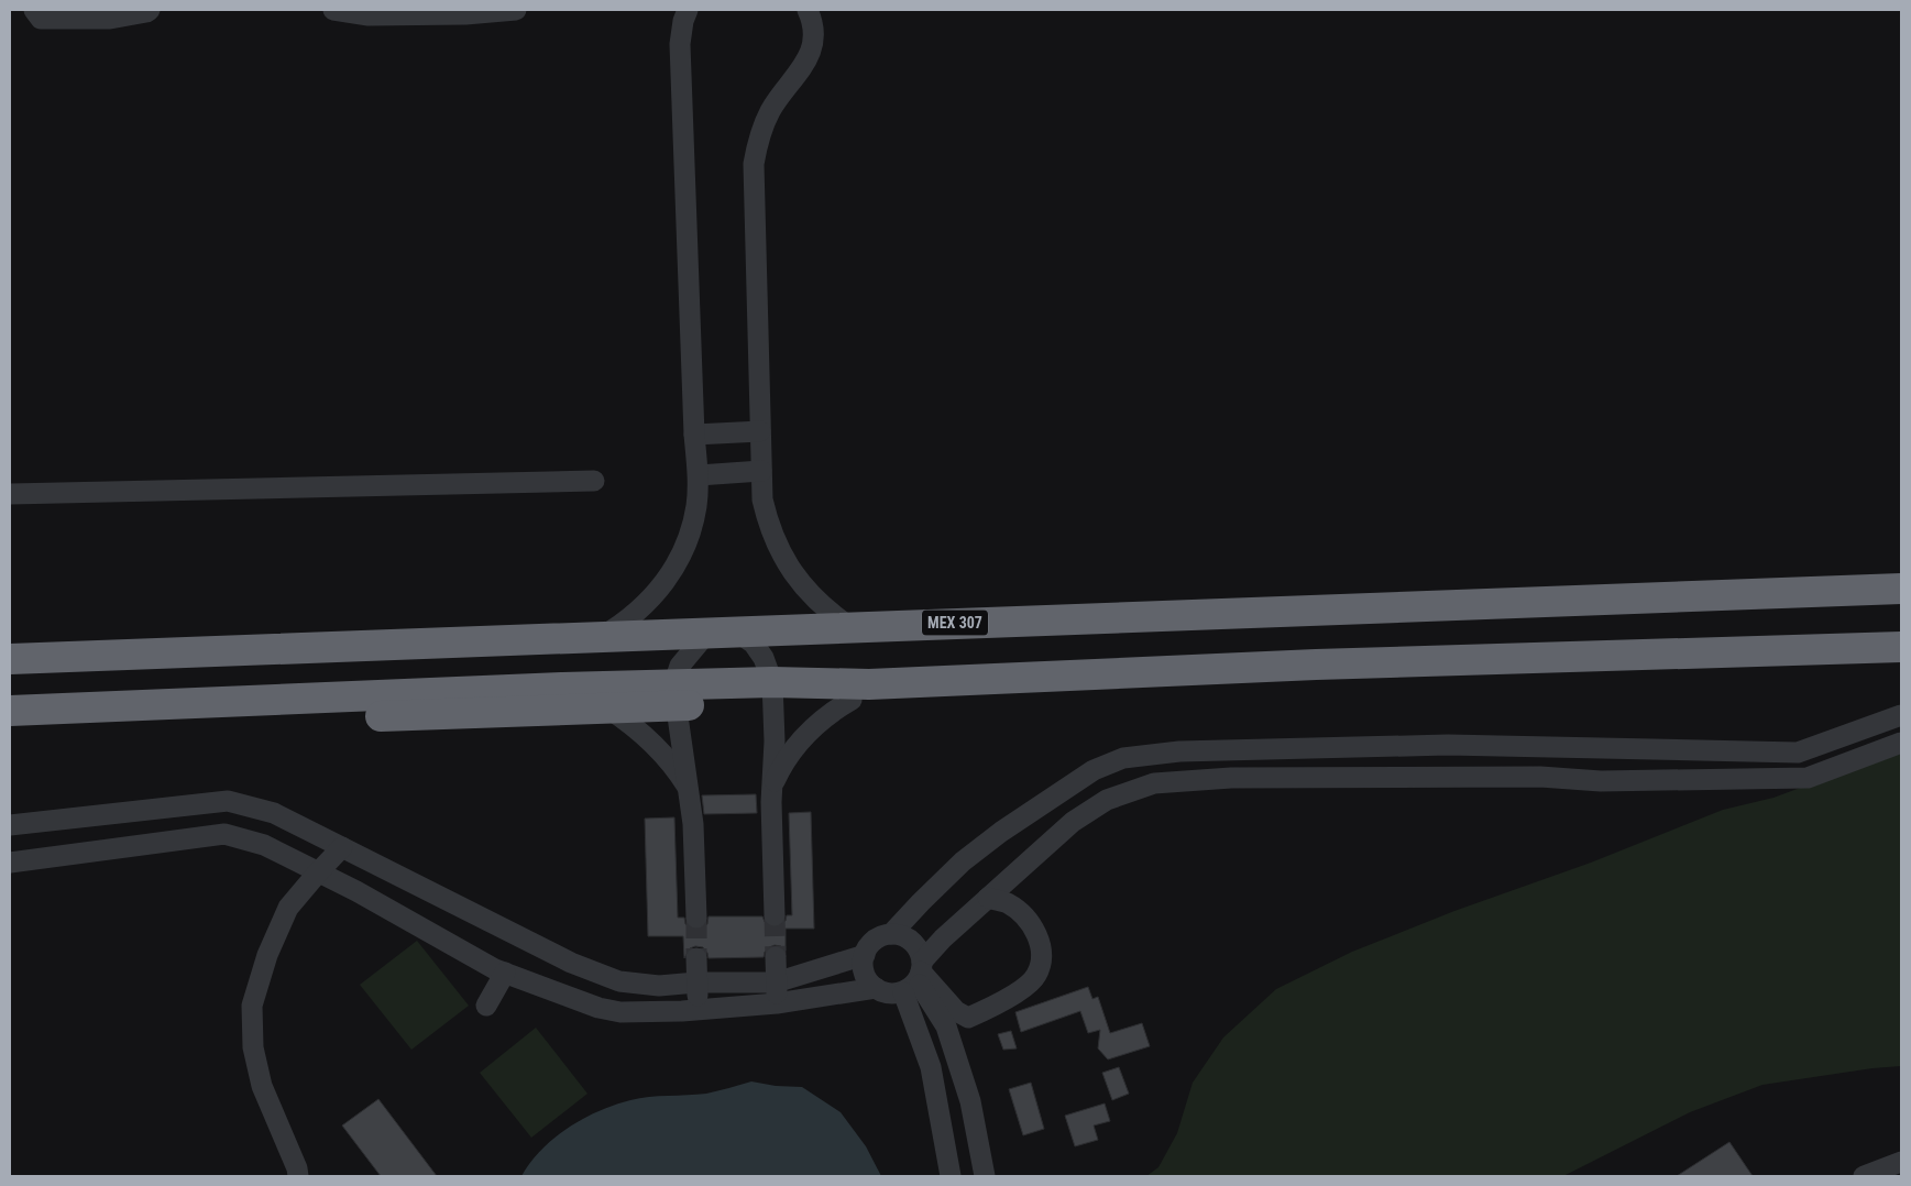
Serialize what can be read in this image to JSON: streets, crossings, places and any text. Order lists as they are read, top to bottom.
{
  "streets": {
    "highway": ["MEX 307"]
  }
}
